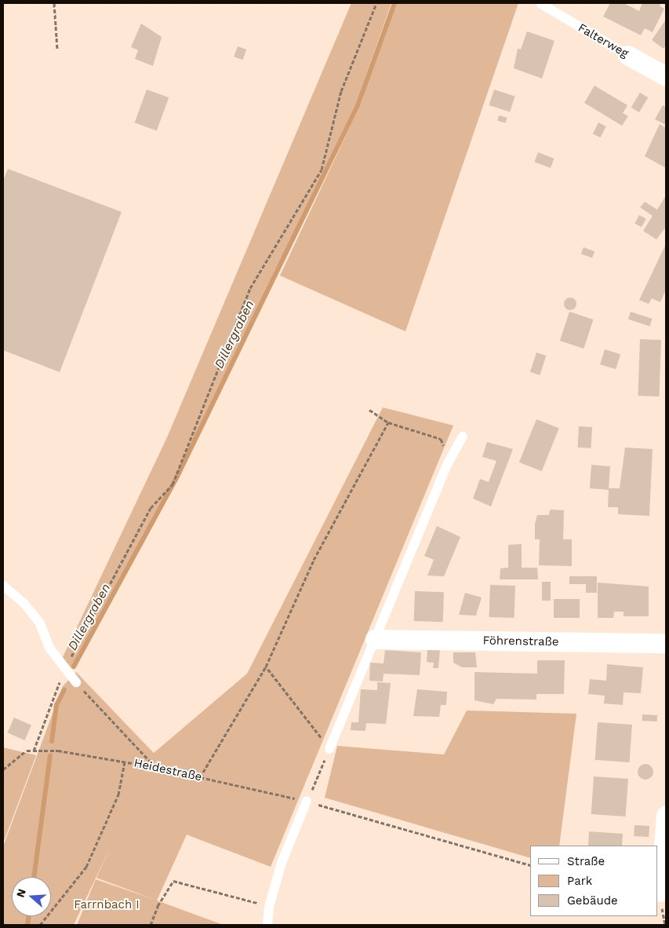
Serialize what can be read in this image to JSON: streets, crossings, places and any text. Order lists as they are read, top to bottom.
{
  "streets": {
    "street": ["Falterweg", "Föhrenstraße"],
    "path": ["Heidestraße"]
  },
  "water": ["Dillergraben"],
  "parks": ["Farrnbach I"],
  "legend": ["Straße", "Park", "Gebäude"],
  "north": "left"
}
